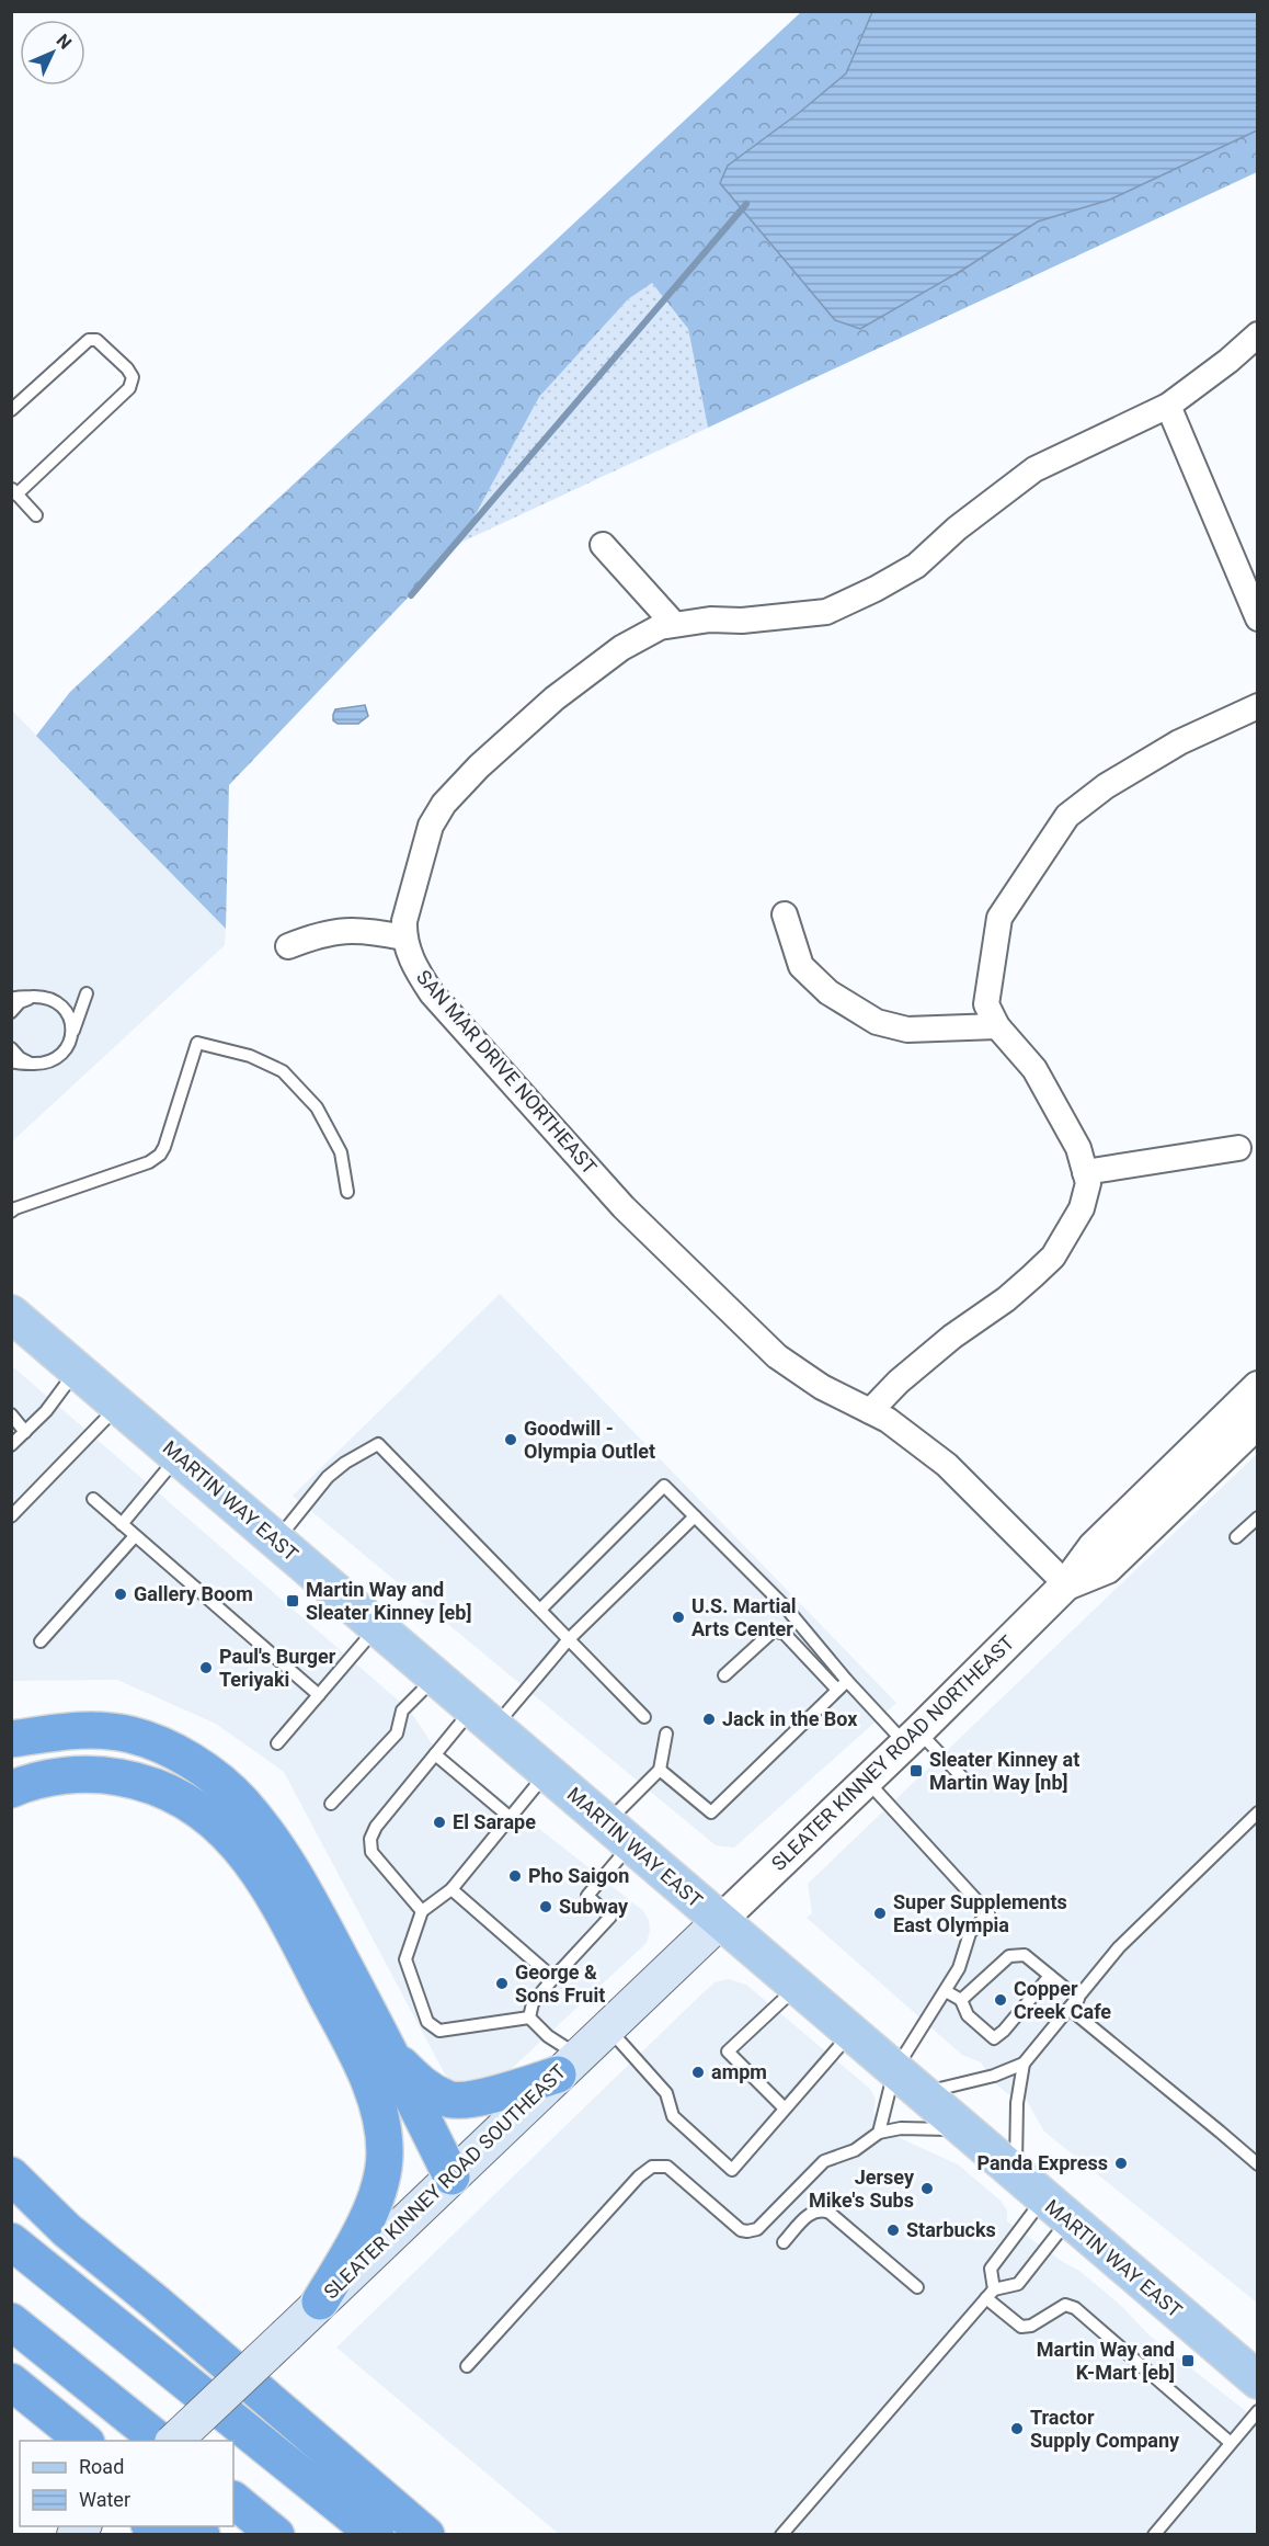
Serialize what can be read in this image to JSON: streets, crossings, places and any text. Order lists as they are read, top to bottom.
{
  "streets": {
    "main road": ["MARTIN WAY EAST", "SLEATER KINNEY ROAD SOUTHEAST"],
    "street": ["SAN MAR DRIVE NORTHEAST", "SLEATER KINNEY ROAD NORTHEAST"]
  },
  "crossings": [
    ["SAN MAR DRIVE NORTHEAST", "SLEATER KINNEY ROAD NORTHEAST"],
    ["MARTIN WAY EAST", "SLEATER KINNEY ROAD NORTHEAST"],
    ["MARTIN WAY EAST", "SLEATER KINNEY ROAD SOUTHEAST"],
    ["SLEATER KINNEY ROAD NORTHEAST", "SLEATER KINNEY ROAD SOUTHEAST"]
  ],
  "places": {
    "other": [
      "Goodwill - Olympia Outlet",
      "Gallery Boom",
      "U.S. Martial Arts Center",
      "Paul's Burger Teriyaki",
      "Jack in the Box",
      "El Sarape",
      "Pho Saigon",
      "Subway",
      "Super Supplements East Olympia",
      "George & Sons Fruit",
      "Copper Creek Cafe",
      "ampm",
      "Panda Express",
      "Jersey Mike's Subs",
      "Starbucks",
      "Tractor Supply Company"
    ],
    "transit": ["Martin Way and Sleater Kinney [eb]", "Sleater Kinney at Martin Way [nb]", "Martin Way and K-Mart [eb]"]
  },
  "legend": ["Road", "Water"],
  "north": "top right"
}
